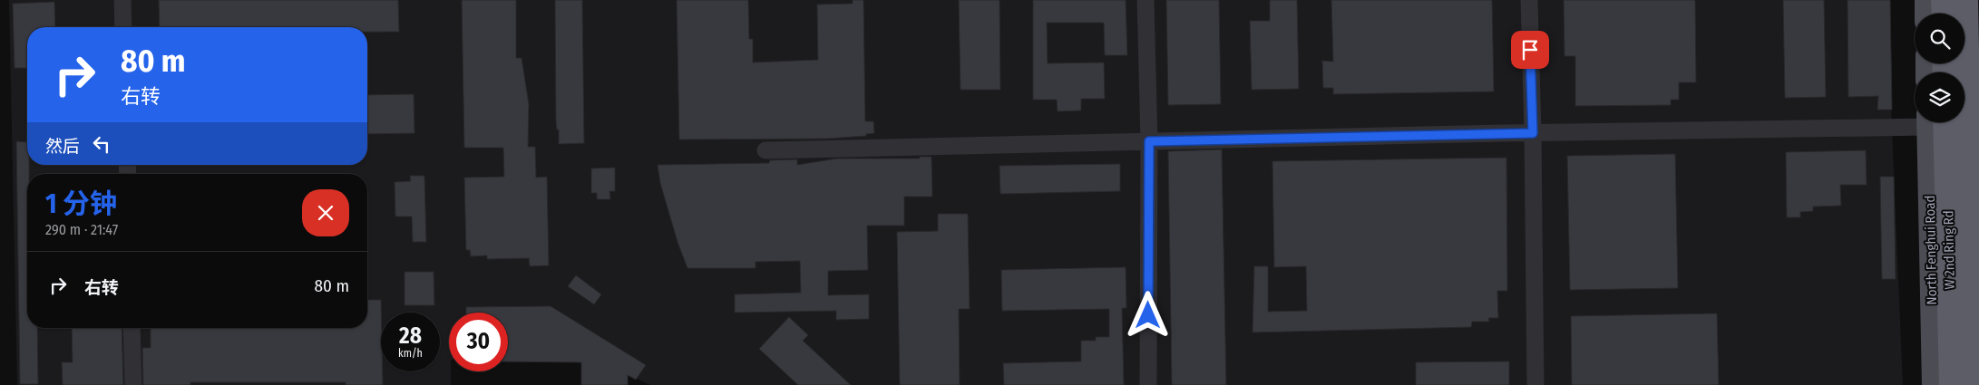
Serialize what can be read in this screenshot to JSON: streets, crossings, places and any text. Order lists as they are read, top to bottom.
{
  "streets": {
    "highway": ["W 2nd Ring Rd"],
    "main road": ["North Fenghui Road"]
  },
  "page": {
    "turn": ["80 m", "右转"],
    "then": "然后",
    "heading": ["1 分钟", "290 m · 21:47"],
    "list": [
      {
        "name": "右转",
        "value": "80 m"
      }
    ],
    "speed": "28 km/h",
    "limit": "30"
  }
}
